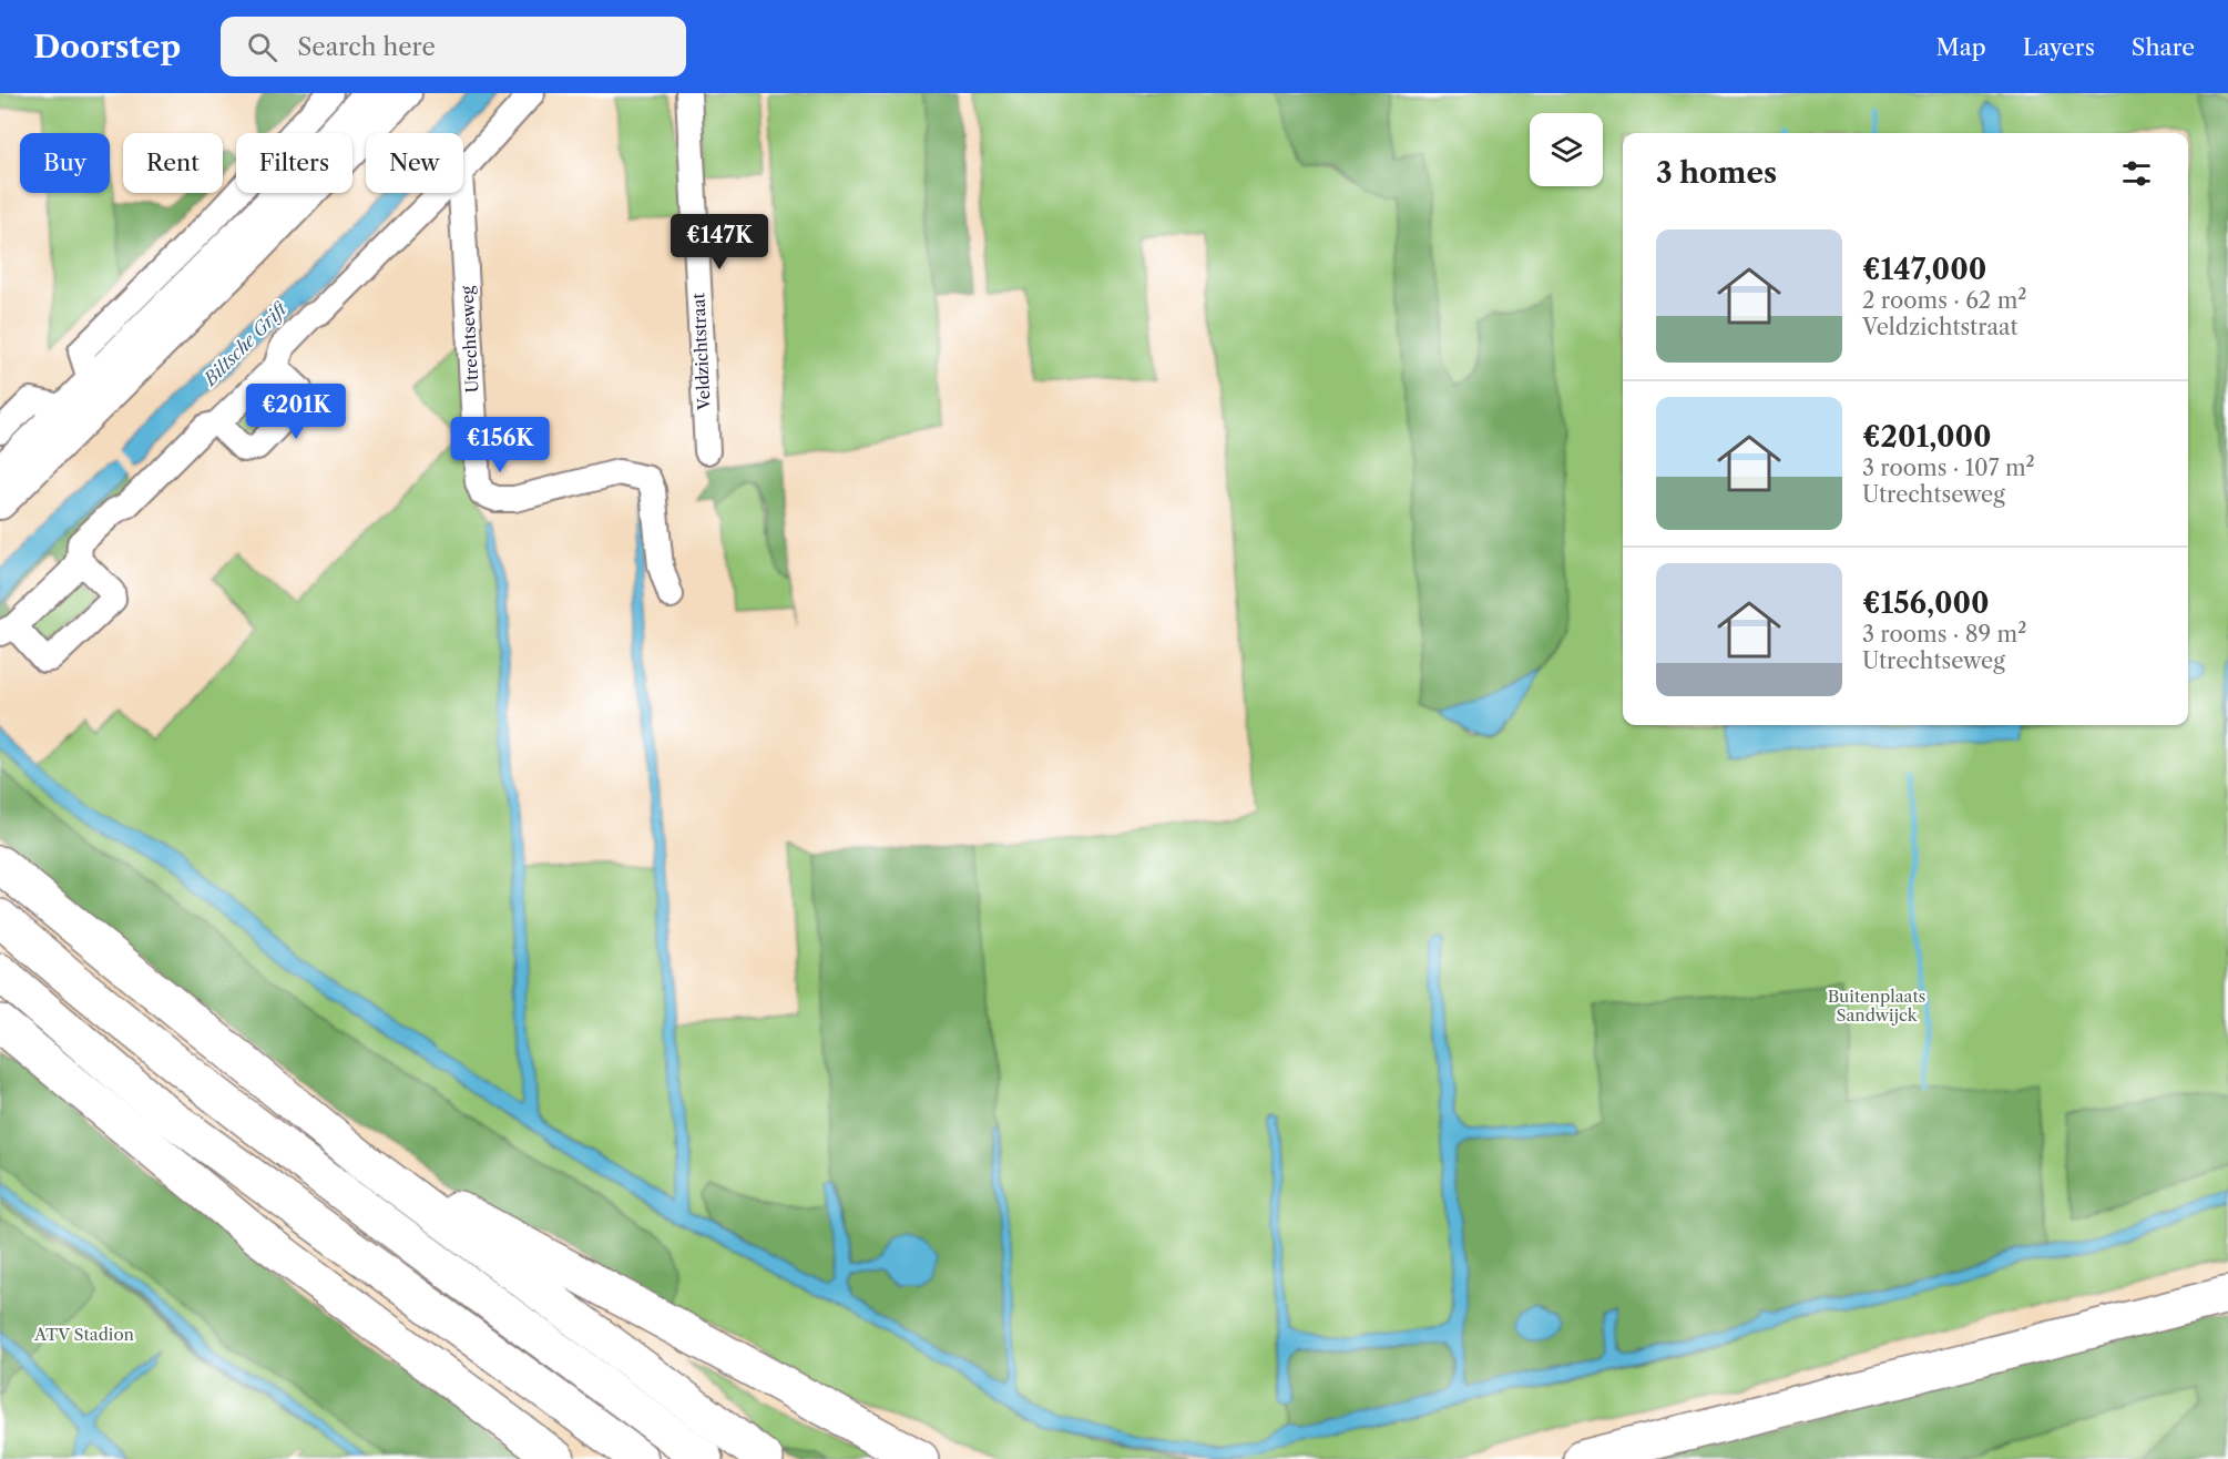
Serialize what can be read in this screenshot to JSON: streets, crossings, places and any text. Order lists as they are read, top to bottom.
{
  "streets": {
    "street": ["Utrechtseweg", "Veldzichtstraat"]
  },
  "water": ["Biltsche Grift"],
  "parks": ["Buitenplaats Sandwijck", "ATV Stadion"],
  "page": {
    "header": "Doorstep",
    "search": "Search here",
    "nav": ["Map", "Layers", "Share"],
    "chip": [
      "Buy",
      "Rent",
      "Filters",
      "New"
    ],
    "heading": "3 homes",
    "list": [
      {
        "name": "€147,000",
        "note": "2 rooms · 62 m² · Veldzichtstraat"
      },
      {
        "name": "€201,000",
        "note": "3 rooms · 107 m² · Utrechtseweg"
      },
      {
        "name": "€156,000",
        "note": "3 rooms · 89 m² · Utrechtseweg"
      }
    ],
    "price": ["€147K", "€201K", "€156K"]
  }
}
